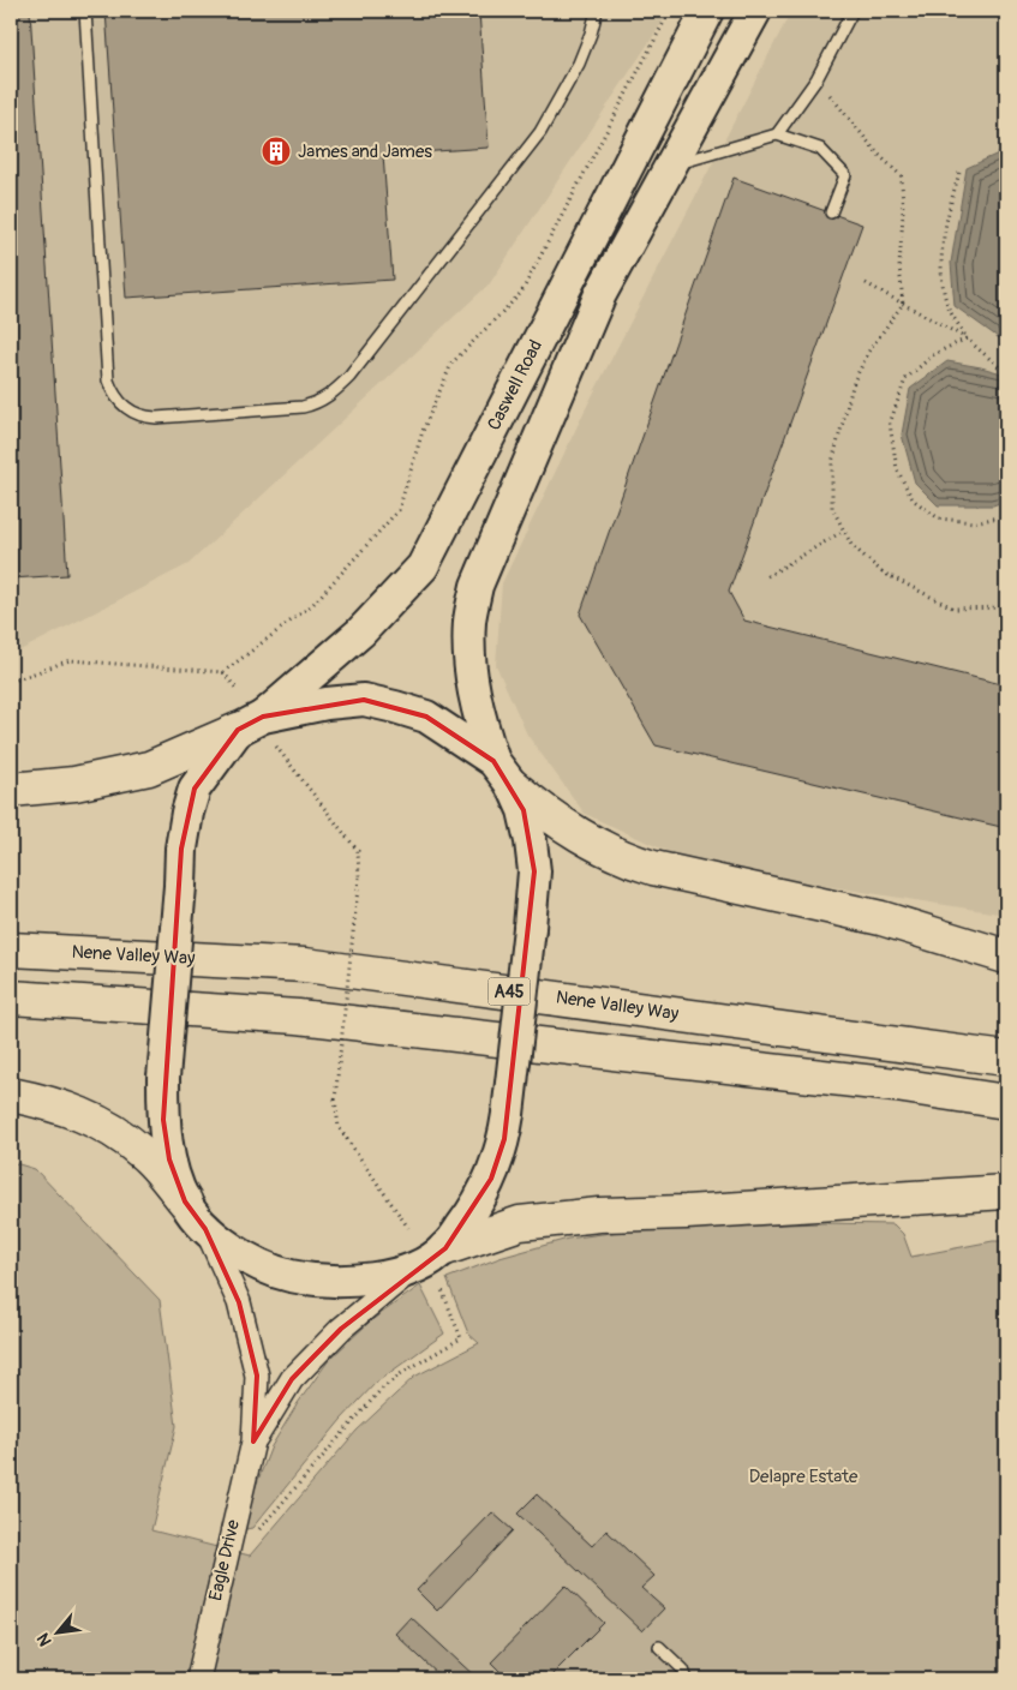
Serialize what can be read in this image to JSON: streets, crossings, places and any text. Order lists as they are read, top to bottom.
{
  "streets": {
    "highway": ["Nene Valley Way", "A45"],
    "street": ["Caswell Road", "Eagle Drive"]
  },
  "crossings": [
    ["Caswell Road", "Eagle Drive"]
  ],
  "parks": ["Delapre Estate"],
  "places": {
    "building": ["James and James"]
  },
  "north": "bottom left"
}
